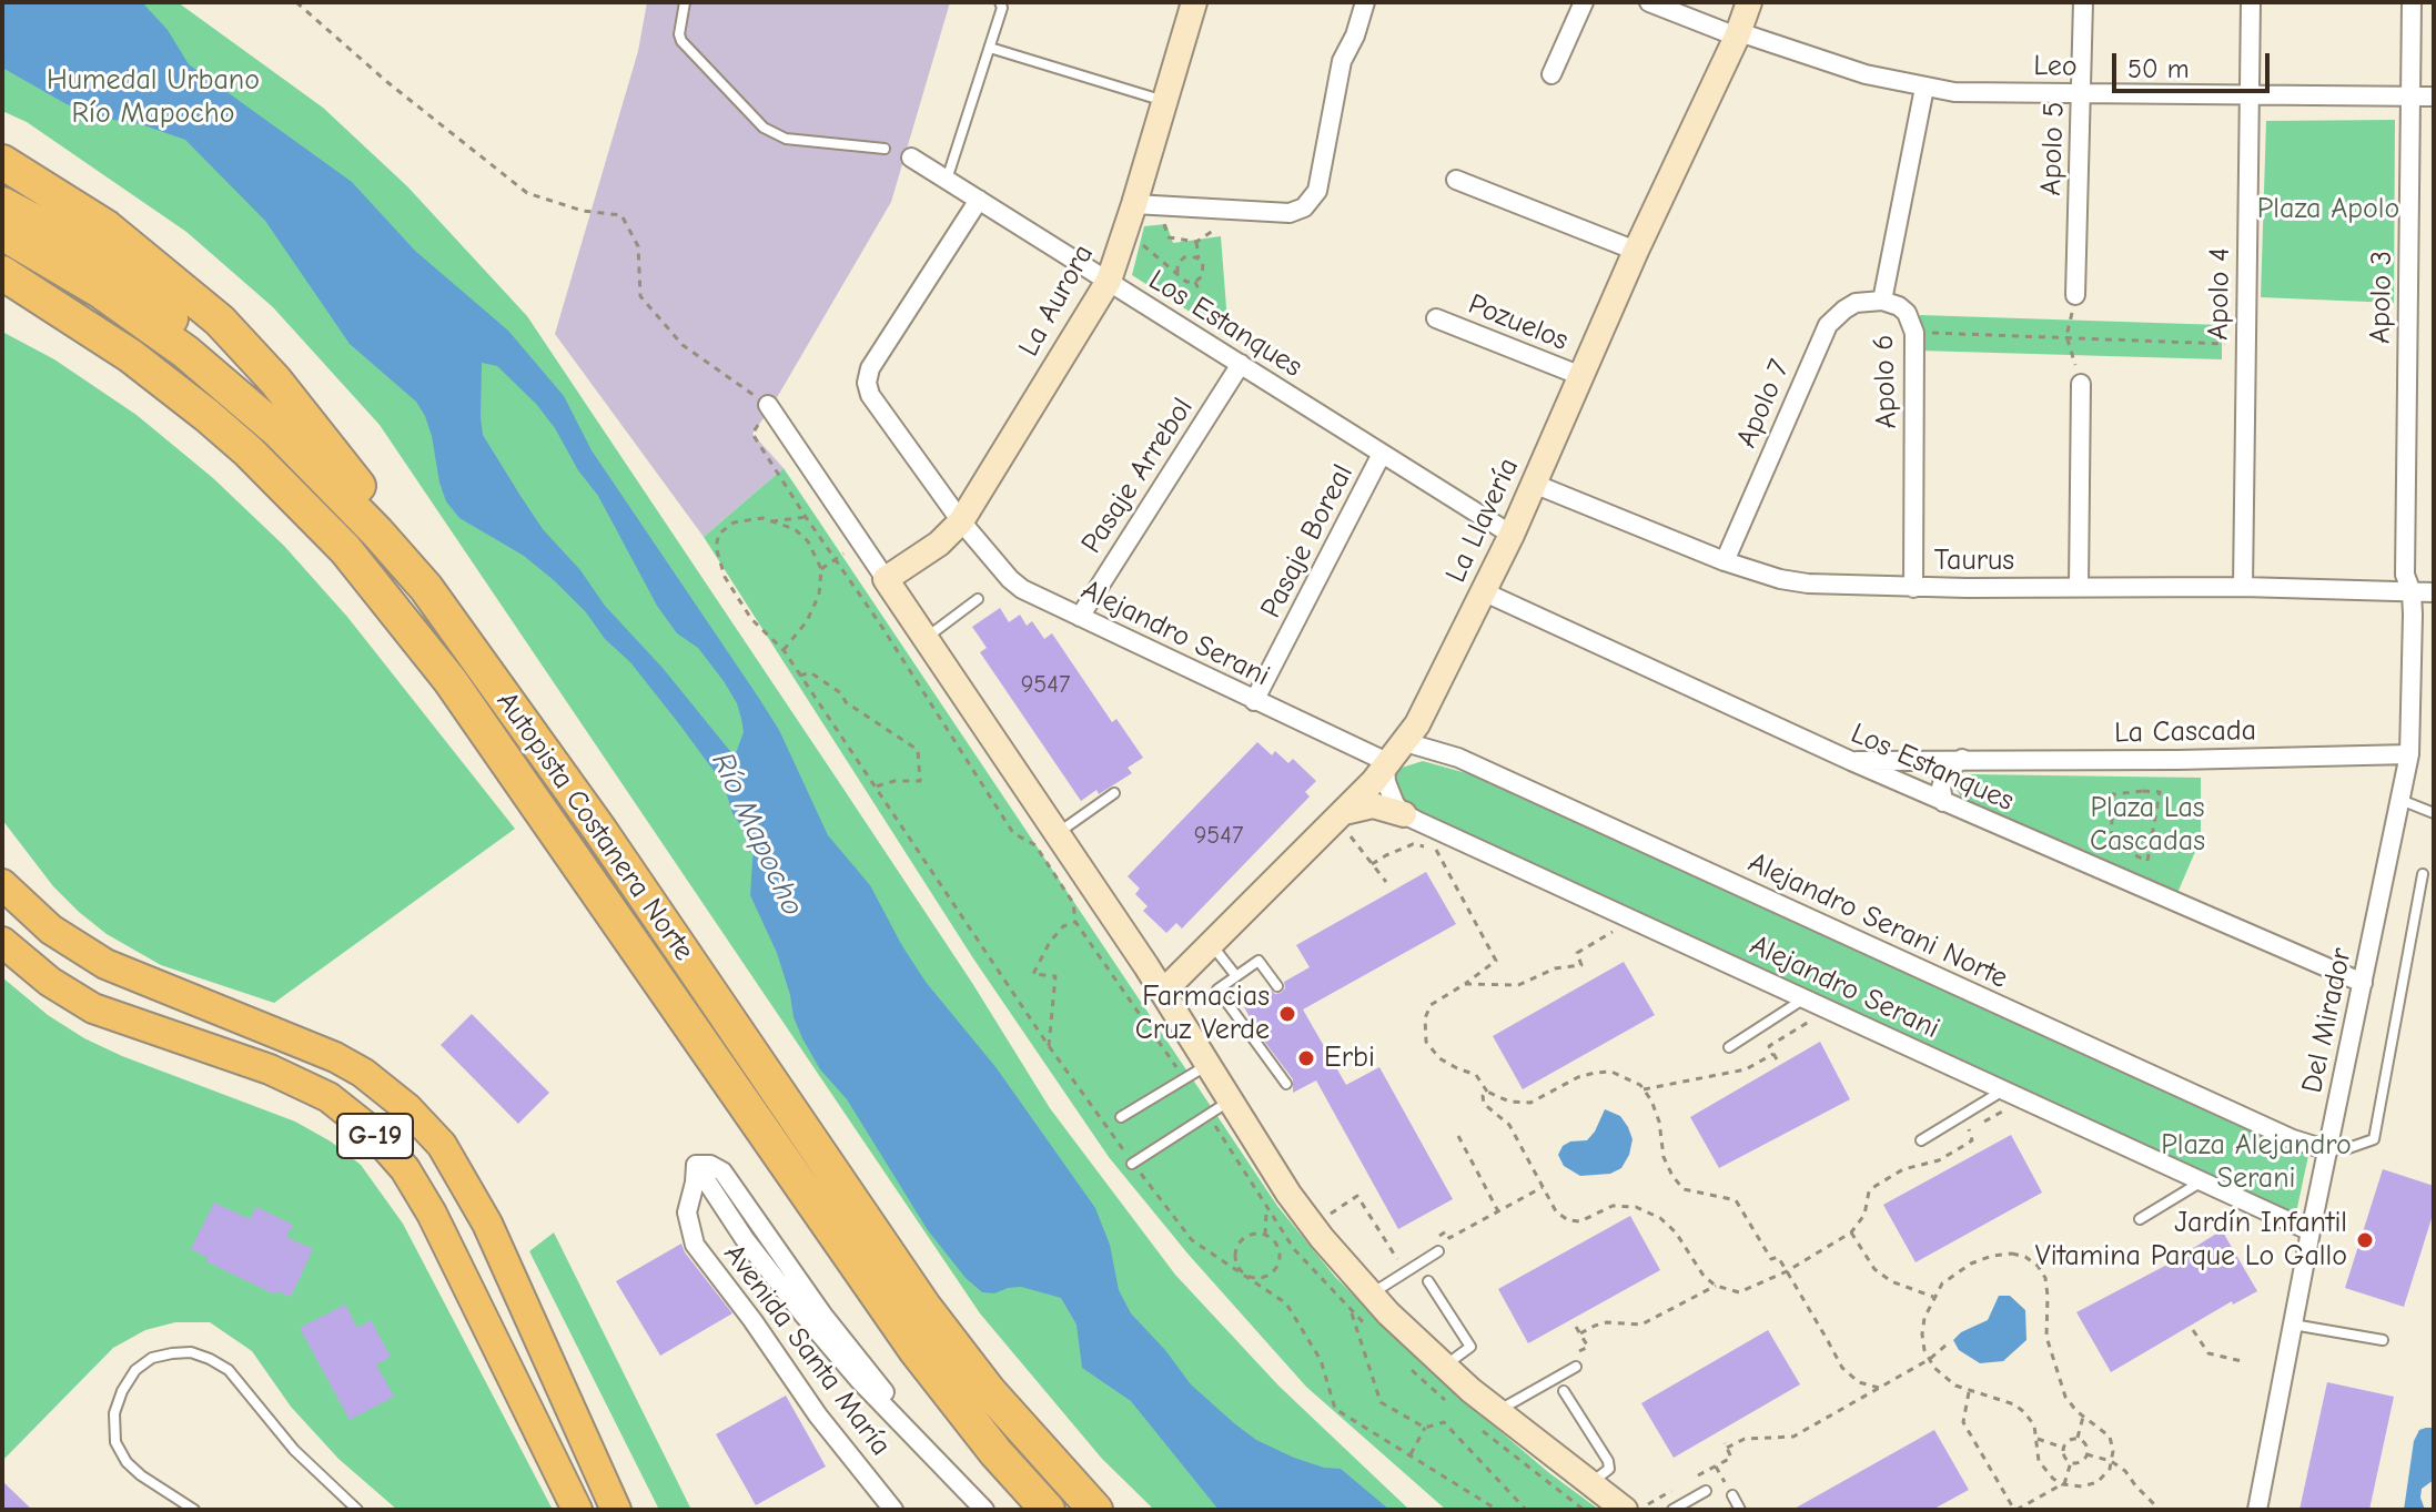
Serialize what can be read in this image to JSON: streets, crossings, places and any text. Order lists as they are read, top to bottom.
{
  "streets": {
    "highway": ["Autopista Costanera Norte"],
    "main road": ["G-19"],
    "street": [
      "Leo",
      "Apolo 5",
      "Apolo 4",
      "Apolo 3",
      "La Aurora",
      "Pozuelos",
      "Los Estanques",
      "Apolo 6",
      "Apolo 7",
      "Pasaje Arrebol",
      "La Llavería",
      "Pasaje Boreal",
      "Taurus",
      "Alejandro Serani",
      "La Cascada",
      "Alejandro Serani Norte",
      "Del Mirador",
      "Avenida Santa María"
    ]
  },
  "crossings": [
    ["Leo", "Apolo 5"],
    ["Leo", "Apolo 4"],
    ["Leo", "Apolo 3"],
    ["Leo", "Apolo 6"],
    ["Leo", "La Llavería"],
    ["Apolo 4", "Taurus"],
    ["Apolo 3", "Taurus"],
    ["Apolo 3", "Del Mirador"],
    ["La Aurora", "Los Estanques"],
    ["La Aurora", "Alejandro Serani"],
    ["Pozuelos", "La Llavería"],
    ["Los Estanques", "Pasaje Arrebol"],
    ["Los Estanques", "La Llavería"],
    ["Los Estanques", "Pasaje Boreal"],
    ["Los Estanques", "Alejandro Serani"],
    ["Los Estanques", "La Cascada"],
    ["Los Estanques", "Del Mirador"],
    ["Apolo 6", "Apolo 7"],
    ["Apolo 6", "Taurus"],
    ["Apolo 7", "Taurus"],
    ["Pasaje Arrebol", "Alejandro Serani"],
    ["La Llavería", "Taurus"],
    ["La Llavería", "Alejandro Serani"],
    ["La Llavería", "Alejandro Serani Norte"],
    ["Pasaje Boreal", "Alejandro Serani"],
    ["Taurus", "Del Mirador"],
    ["Alejandro Serani", "Del Mirador"],
    ["La Cascada", "Del Mirador"],
    ["Alejandro Serani Norte", "Del Mirador"]
  ],
  "water": ["Río Mapocho"],
  "parks": [
    "Humedal Urbano Río Mapocho",
    "Plaza Apolo",
    "Plaza Las Cascadas",
    "Plaza Alejandro Serani"
  ],
  "places": ["Farmacias Cruz Verde", "Erbi", "Jardín Infantil Vitamina Parque Lo Gallo"],
  "house_numbers": ["9547", "9547"],
  "scale_bar": "50 m"
}
